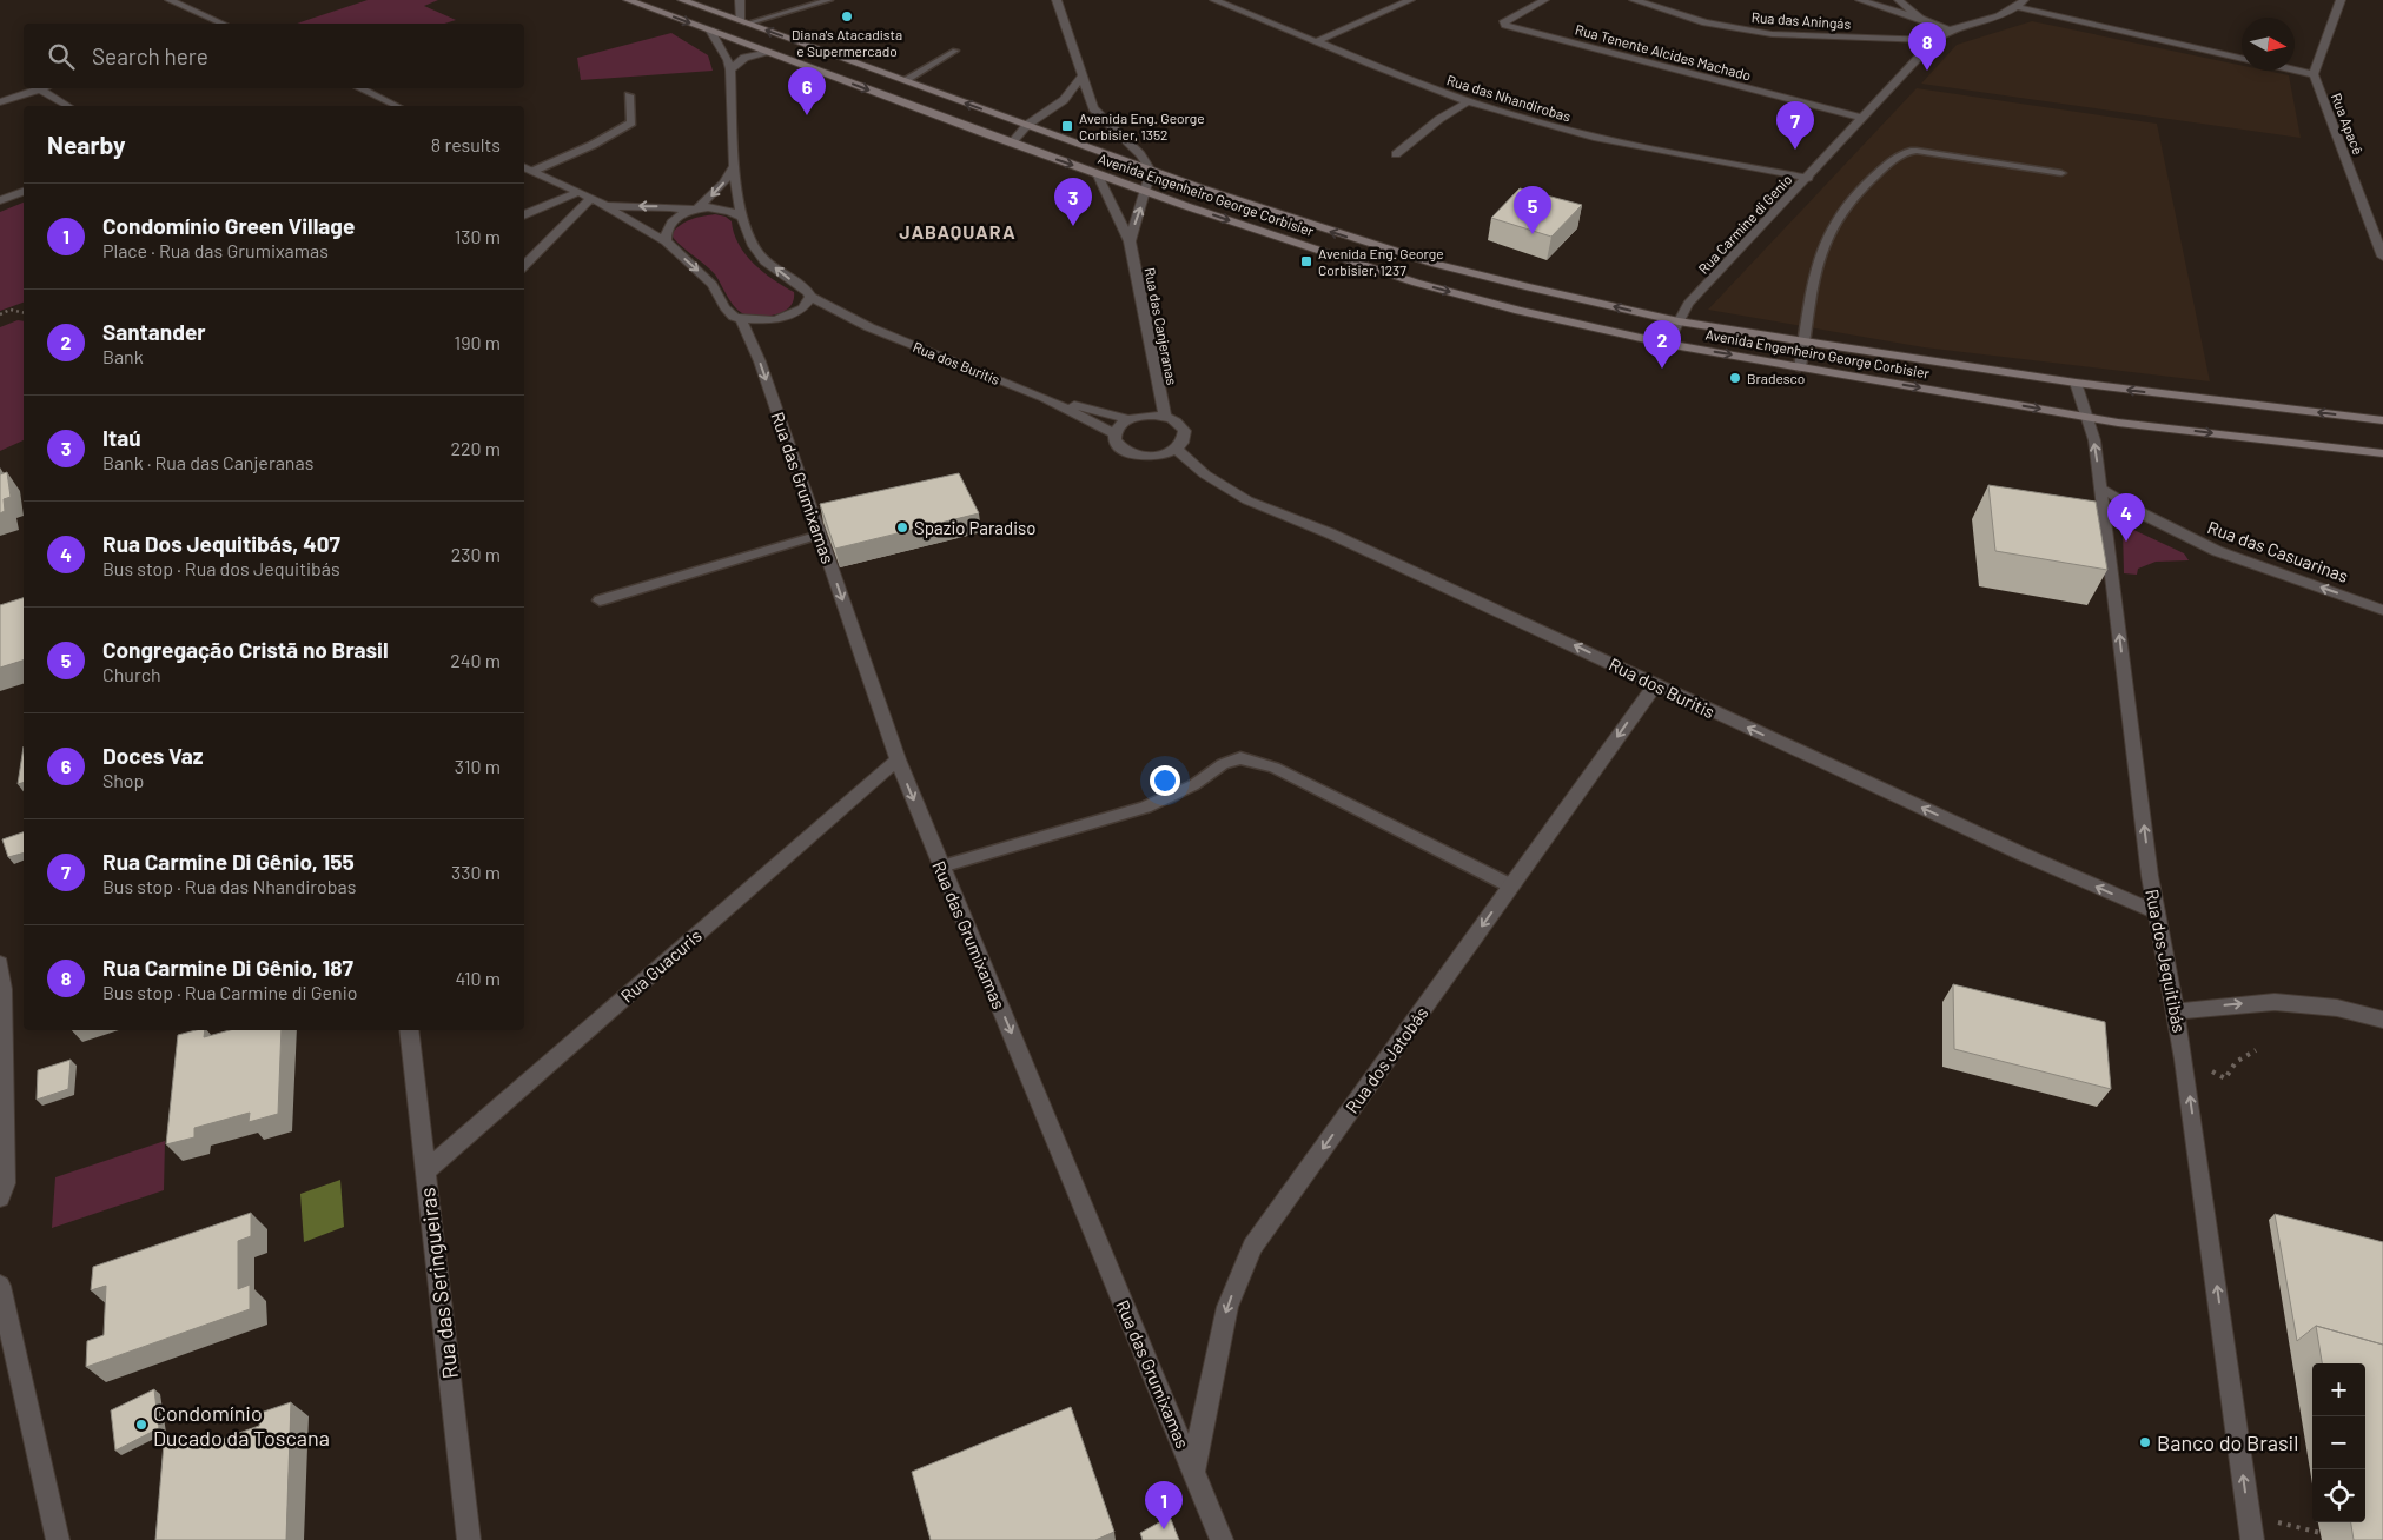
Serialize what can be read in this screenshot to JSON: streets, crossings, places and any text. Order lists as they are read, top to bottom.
{
  "streets": {
    "main road": ["Avenida Engenheiro George Corbisier"],
    "street": [
      "Rua das Aningás",
      "Rua Tenente Alcides Machado",
      "Rua das Nhandirobas",
      "Rua Apacê",
      "Rua Carmine di Genio",
      "Rua das Canjeranas",
      "Rua dos Buritis",
      "Rua das Grumixamas",
      "Rua das Casuarinas",
      "Rua dos Jequitibás",
      "Rua Guacuris",
      "Rua dos Jatobás",
      "Rua das Seringueiras"
    ]
  },
  "crossings": [
    ["Rua das Aningás", "Rua Carmine di Genio"],
    ["Rua Tenente Alcides Machado", "Rua Carmine di Genio"],
    ["Rua das Nhandirobas", "Rua Carmine di Genio"],
    ["Avenida Engenheiro George Corbisier", "Rua Carmine di Genio"],
    ["Avenida Engenheiro George Corbisier", "Rua das Canjeranas"],
    ["Avenida Engenheiro George Corbisier", "Rua dos Jequitibás"],
    ["Rua das Canjeranas", "Rua dos Buritis"],
    ["Rua dos Buritis", "Rua dos Jequitibás"],
    ["Rua dos Buritis", "Rua dos Jatobás"],
    ["Rua das Grumixamas", "Rua Guacuris"],
    ["Rua das Grumixamas", "Rua dos Jatobás"],
    ["Rua das Casuarinas", "Rua dos Jequitibás"],
    ["Rua Guacuris", "Rua das Seringueiras"]
  ],
  "one_way": [
    "Rua dos Buritis",
    "Rua das Grumixamas",
    "Rua das Casuarinas",
    "Rua dos Jequitibás",
    "Rua dos Jatobás"
  ],
  "districts": ["JABAQUARA"],
  "places": {
    "other": [
      "Diana's Atacadista e Supermercado",
      "Bradesco",
      "Spazio Paradiso",
      "Condomínio Ducado da Toscana",
      "Banco do Brasil"
    ],
    "transit": ["Avenida Eng. George Corbisier, 1352", "Avenida Eng. George Corbisier, 1237"]
  },
  "north": "right",
  "page": {
    "pins": [
      "8",
      "6",
      "7",
      "3",
      "5",
      "2",
      "4",
      "1"
    ],
    "search": "Search here",
    "heading": ["Nearby", "8 results"],
    "list": [
      {
        "mark": "1",
        "name": "Condomínio Green Village",
        "note": "Place · Rua das Grumixamas",
        "value": "130 m"
      },
      {
        "mark": "2",
        "name": "Santander",
        "note": "Bank",
        "value": "190 m"
      },
      {
        "mark": "3",
        "name": "Itaú",
        "note": "Bank · Rua das Canjeranas",
        "value": "220 m"
      },
      {
        "mark": "4",
        "name": "Rua Dos Jequitibás, 407",
        "note": "Bus stop · Rua dos Jequitibás",
        "value": "230 m"
      },
      {
        "mark": "5",
        "name": "Congregação Cristã no Brasil",
        "note": "Church",
        "value": "240 m"
      },
      {
        "mark": "6",
        "name": "Doces Vaz",
        "note": "Shop",
        "value": "310 m"
      },
      {
        "mark": "7",
        "name": "Rua Carmine Di Gênio, 155",
        "note": "Bus stop · Rua das Nhandirobas",
        "value": "330 m"
      },
      {
        "mark": "8",
        "name": "Rua Carmine Di Gênio, 187",
        "note": "Bus stop · Rua Carmine di Genio",
        "value": "410 m"
      }
    ],
    "map_buttons": ["+", "−"]
  }
}
